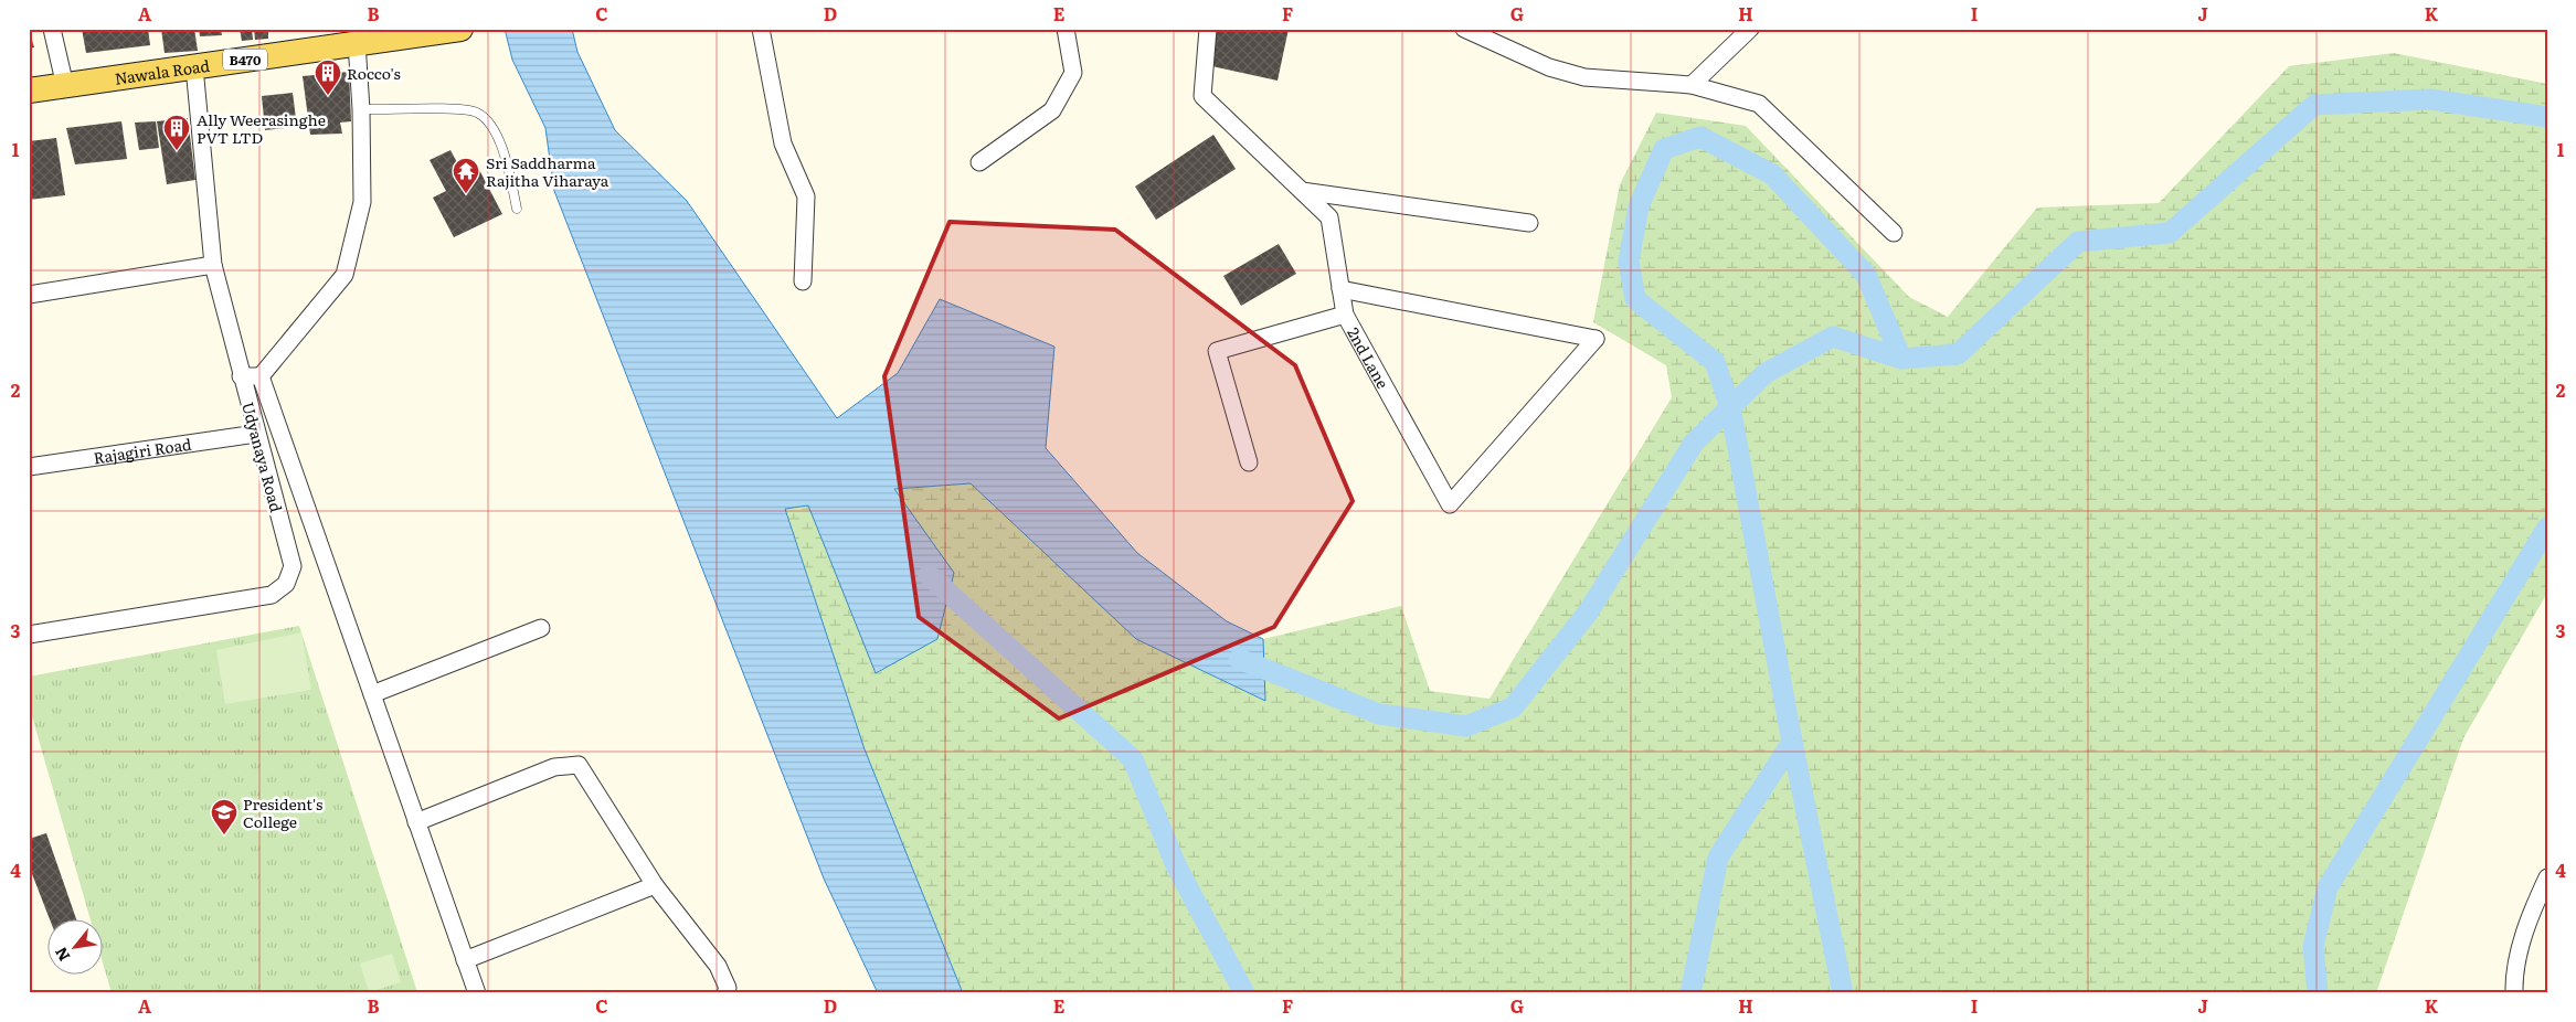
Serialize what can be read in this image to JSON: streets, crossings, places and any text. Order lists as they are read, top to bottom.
{
  "streets": {
    "main road": ["B470", "Nawala Road"],
    "street": ["2nd Lane", "Rajagiri Road", "Udyanaya Road"]
  },
  "crossings": [
    ["Nawala Road", "Udyanaya Road"],
    ["Rajagiri Road", "Udyanaya Road"]
  ],
  "places": {
    "building": ["Rocco's", "Ally Weerasinghe PVT LTD"],
    "temple": ["Sri Saddharma Rajitha Viharaya"],
    "school or university": ["President's College"]
  },
  "north": "bottom left",
  "grid": {
    "columns": [
      "A",
      "B",
      "C",
      "D",
      "E",
      "F",
      "G",
      "H",
      "I",
      "J",
      "K"
    ],
    "rows": [
      "1",
      "2",
      "3",
      "4"
    ]
  }
}
